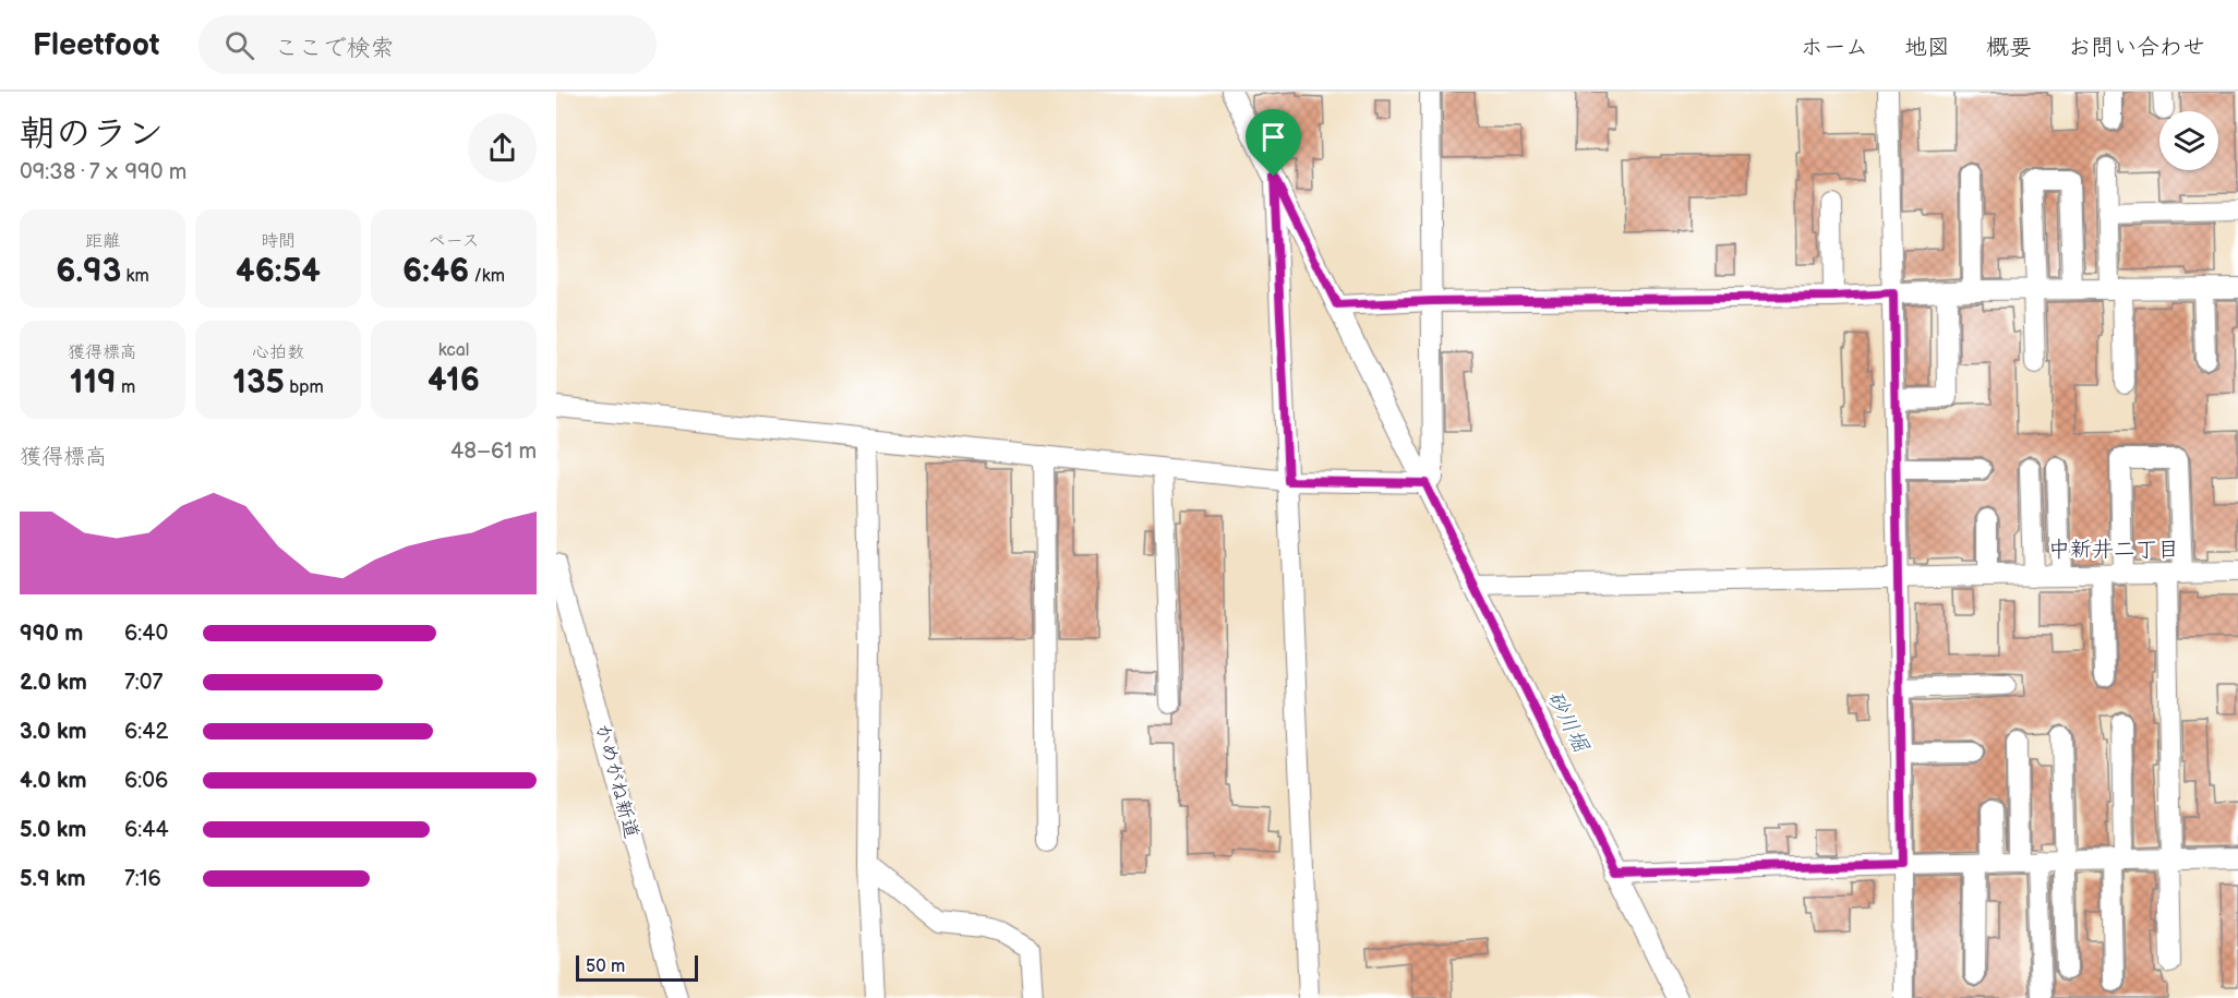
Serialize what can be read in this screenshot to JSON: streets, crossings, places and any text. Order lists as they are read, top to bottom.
{
  "streets": {
    "street": ["かめがね新道"]
  },
  "districts": ["中新井二丁目"],
  "water": ["砂川堀"],
  "scale_bar": "50 m",
  "page": {
    "header": "Fleetfoot",
    "search": "ここで検索",
    "nav": [
      "ホーム",
      "地図",
      "概要",
      "お問い合わせ"
    ],
    "heading": ["朝のラン", "09:38 · 7 × 990 m"],
    "stats": [
      ["距離", "6.93 km"],
      ["時間", "46:54"],
      ["ペース", "6:46 /km"],
      ["獲得標高", "119 m"],
      ["心拍数", "135 bpm"],
      ["kcal", "416"]
    ],
    "chart": ["獲得標高", "48–61 m"],
    "list": [
      {
        "name": "990 m",
        "note": "6:40"
      },
      {
        "name": "2.0 km",
        "note": "7:07"
      },
      {
        "name": "3.0 km",
        "note": "6:42"
      },
      {
        "name": "4.0 km",
        "note": "6:06"
      },
      {
        "name": "5.0 km",
        "note": "6:44"
      },
      {
        "name": "5.9 km",
        "note": "7:16"
      }
    ],
    "scale": "50 m"
  }
}
